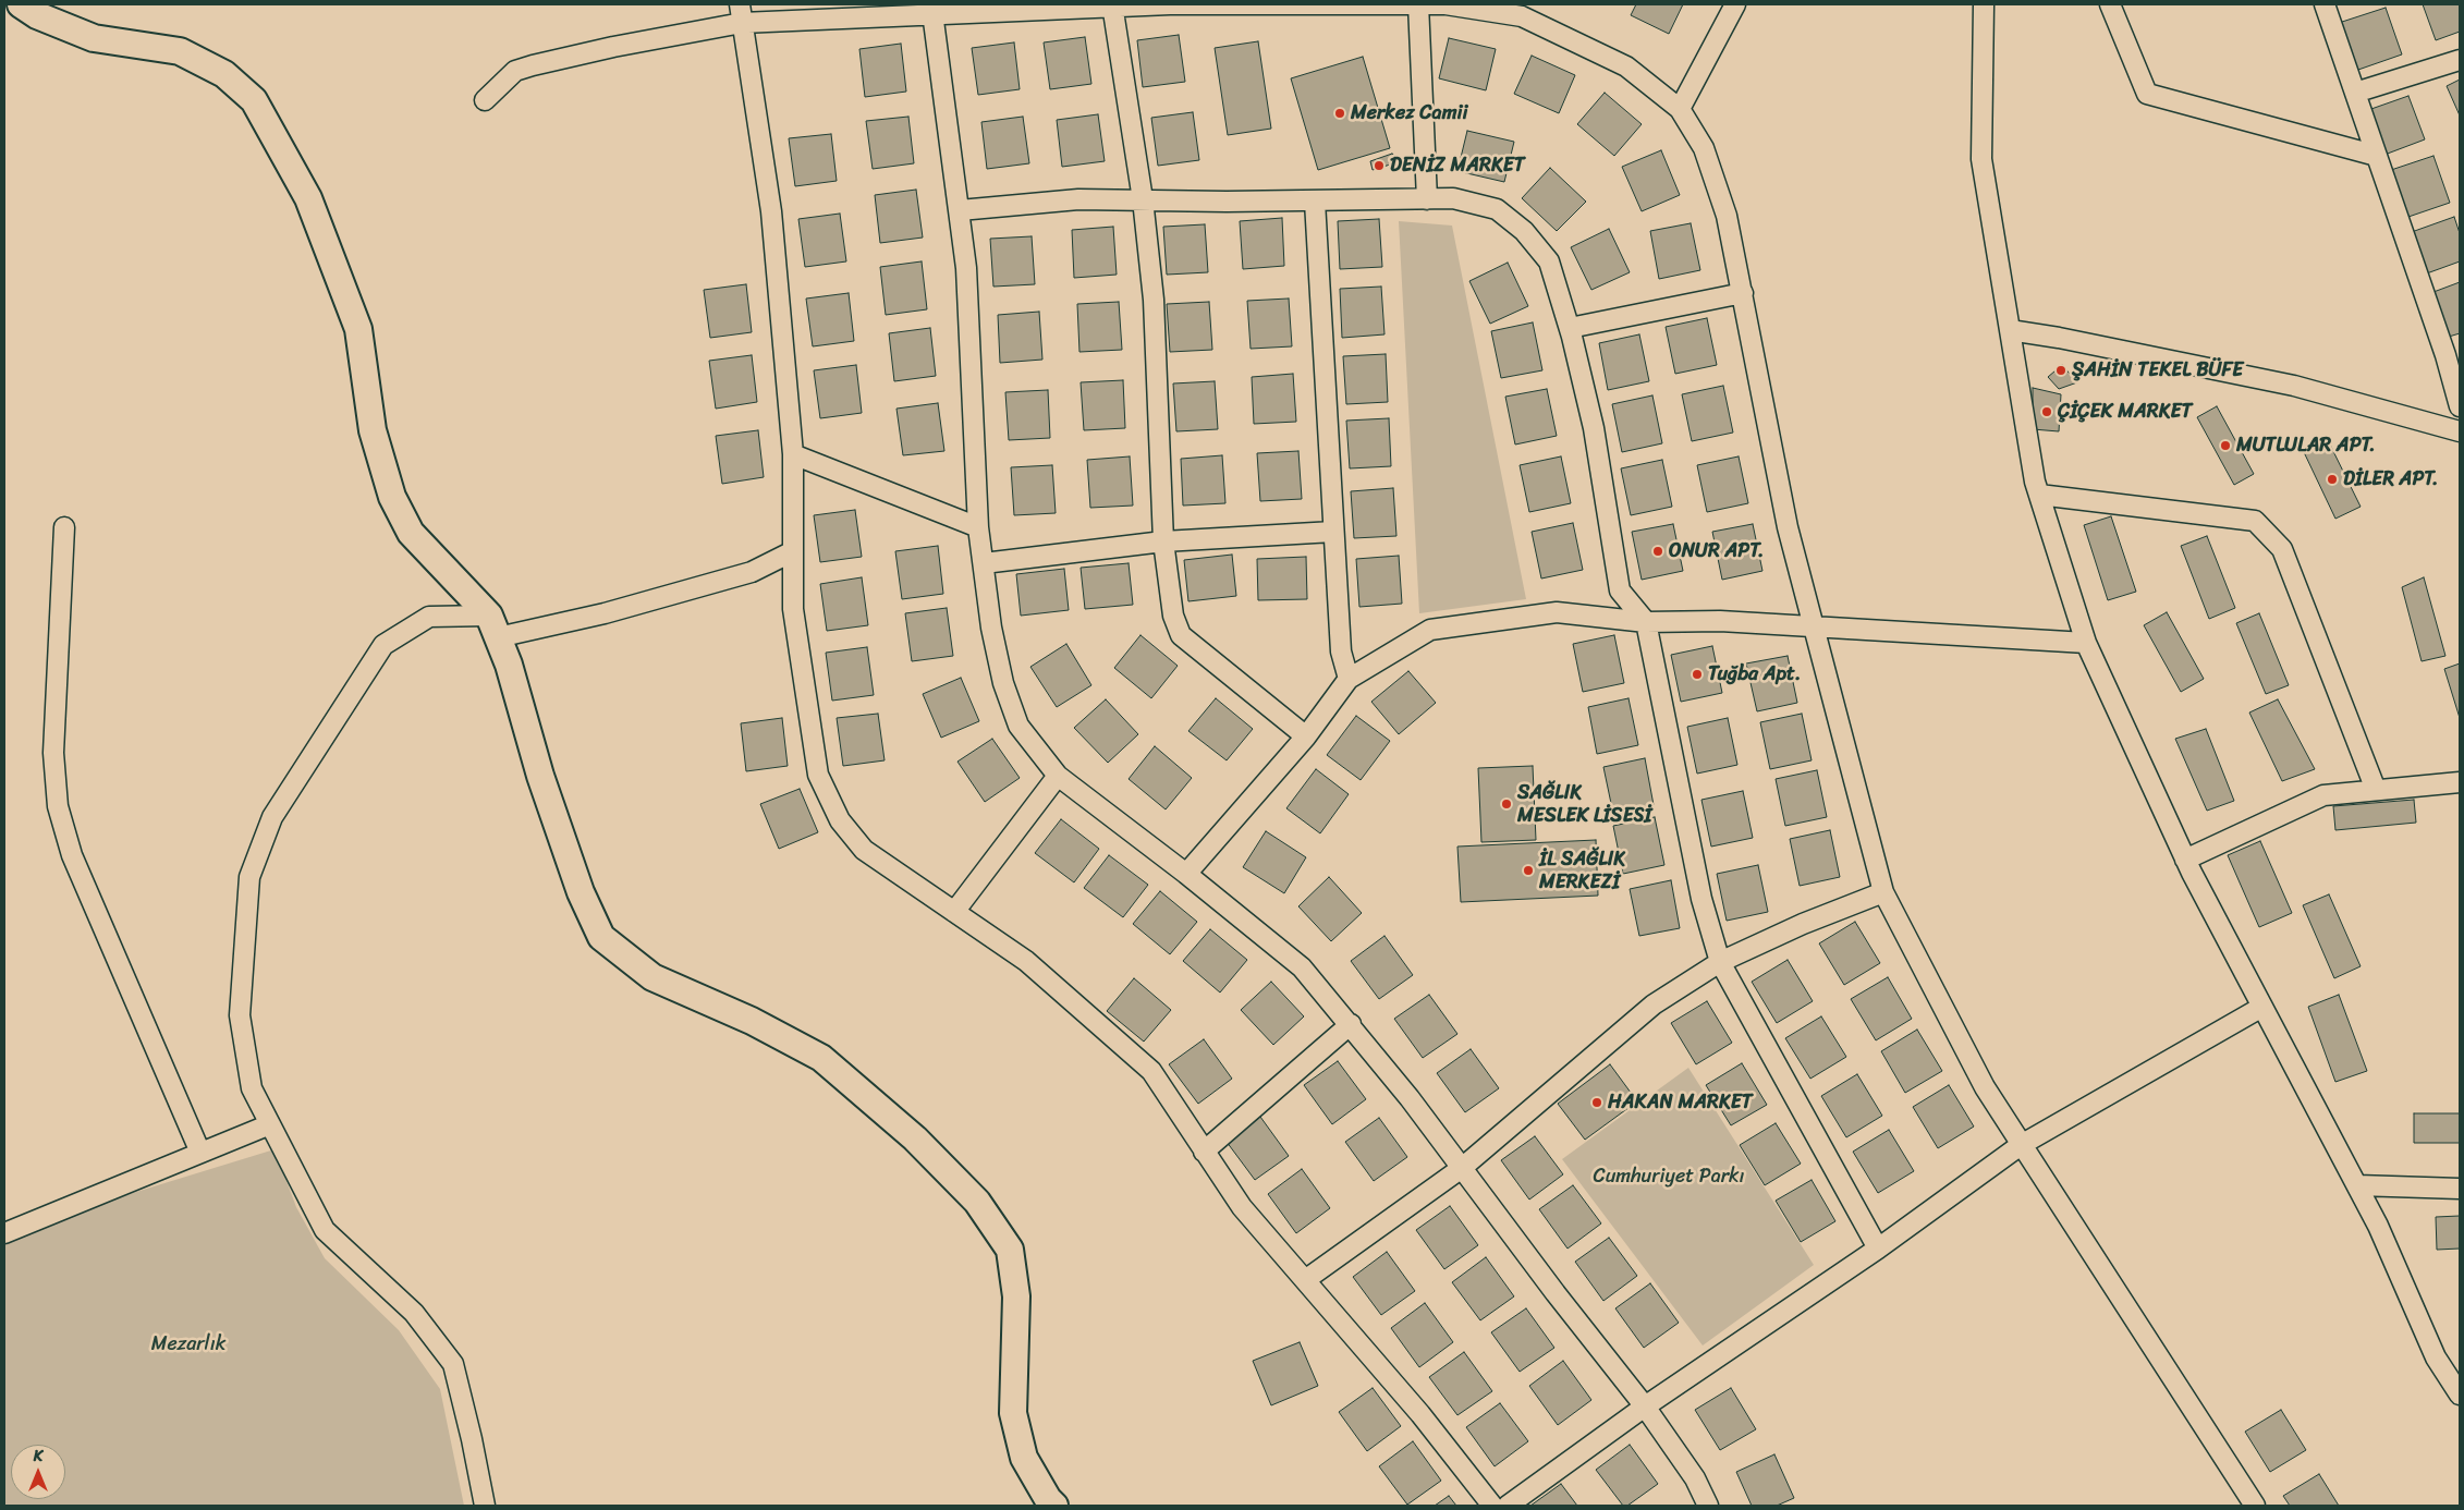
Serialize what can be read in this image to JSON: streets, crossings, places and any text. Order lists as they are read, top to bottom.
{
  "parks": ["Cumhuriyet Parkı", "Mezarlık"],
  "places": [
    "Merkez Camii",
    "DENİZ MARKET",
    "ŞAHİN TEKEL BÜFE",
    "ÇİÇEK MARKET",
    "MUTLULAR APT.",
    "DİLER APT.",
    "ONUR APT.",
    "Tuğba Apt.",
    "SAĞLIK MESLEK LİSESİ",
    "İL SAĞLIK MERKEZİ",
    "HAKAN MARKET"
  ],
  "north": "top"
}
